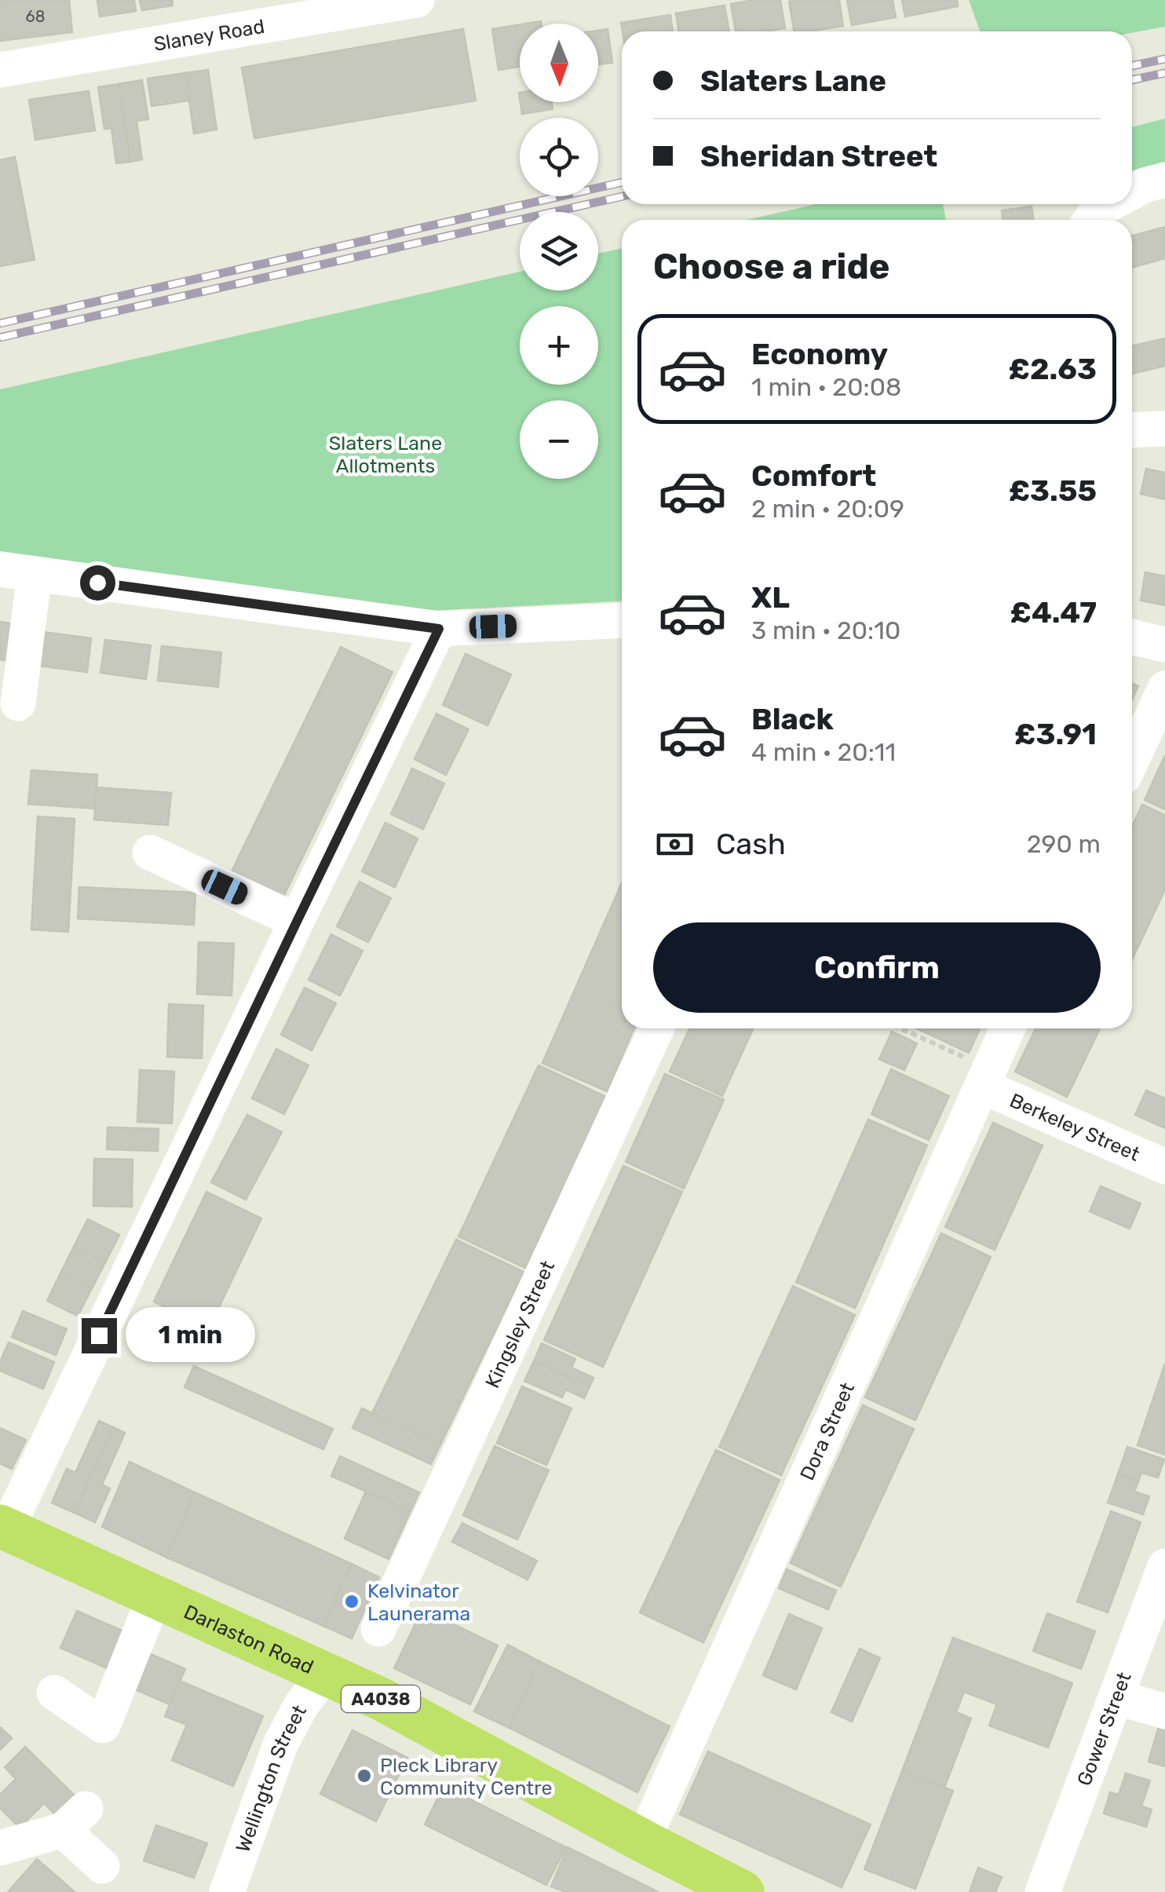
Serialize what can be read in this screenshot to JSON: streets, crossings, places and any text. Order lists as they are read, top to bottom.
{
  "streets": {
    "main road": ["Darlaston Road", "A4038"],
    "street": [
      "Slaney Road",
      "Berkeley Street",
      "Kingsley Street",
      "Dora Street",
      "Gower Street",
      "Wellington Street"
    ]
  },
  "crossings": [
    ["Berkeley Street", "Dora Street"],
    ["Dora Street", "Darlaston Road"],
    ["Darlaston Road", "Wellington Street"]
  ],
  "parks": ["Slaters Lane Allotments"],
  "places": ["Kelvinator Launerama", "Pleck Library Community Centre"],
  "house_numbers": ["68"],
  "north": "bottom",
  "page": {
    "map_buttons": ["+", "−"],
    "banner": ["Slaters Lane", "Sheridan Street"],
    "heading": "Choose a ride",
    "list": [
      {
        "name": "Economy",
        "note": "1 min · 20:08",
        "value": "£2.63"
      },
      {
        "name": "Comfort",
        "note": "2 min · 20:09",
        "value": "£3.55"
      },
      {
        "name": "XL",
        "note": "3 min · 20:10",
        "value": "£4.47"
      },
      {
        "name": "Black",
        "note": "4 min · 20:11",
        "value": "£3.91"
      }
    ],
    "pay": ["Cash", "290 m"],
    "buttons": "Confirm",
    "bubble": "1 min"
  }
}
